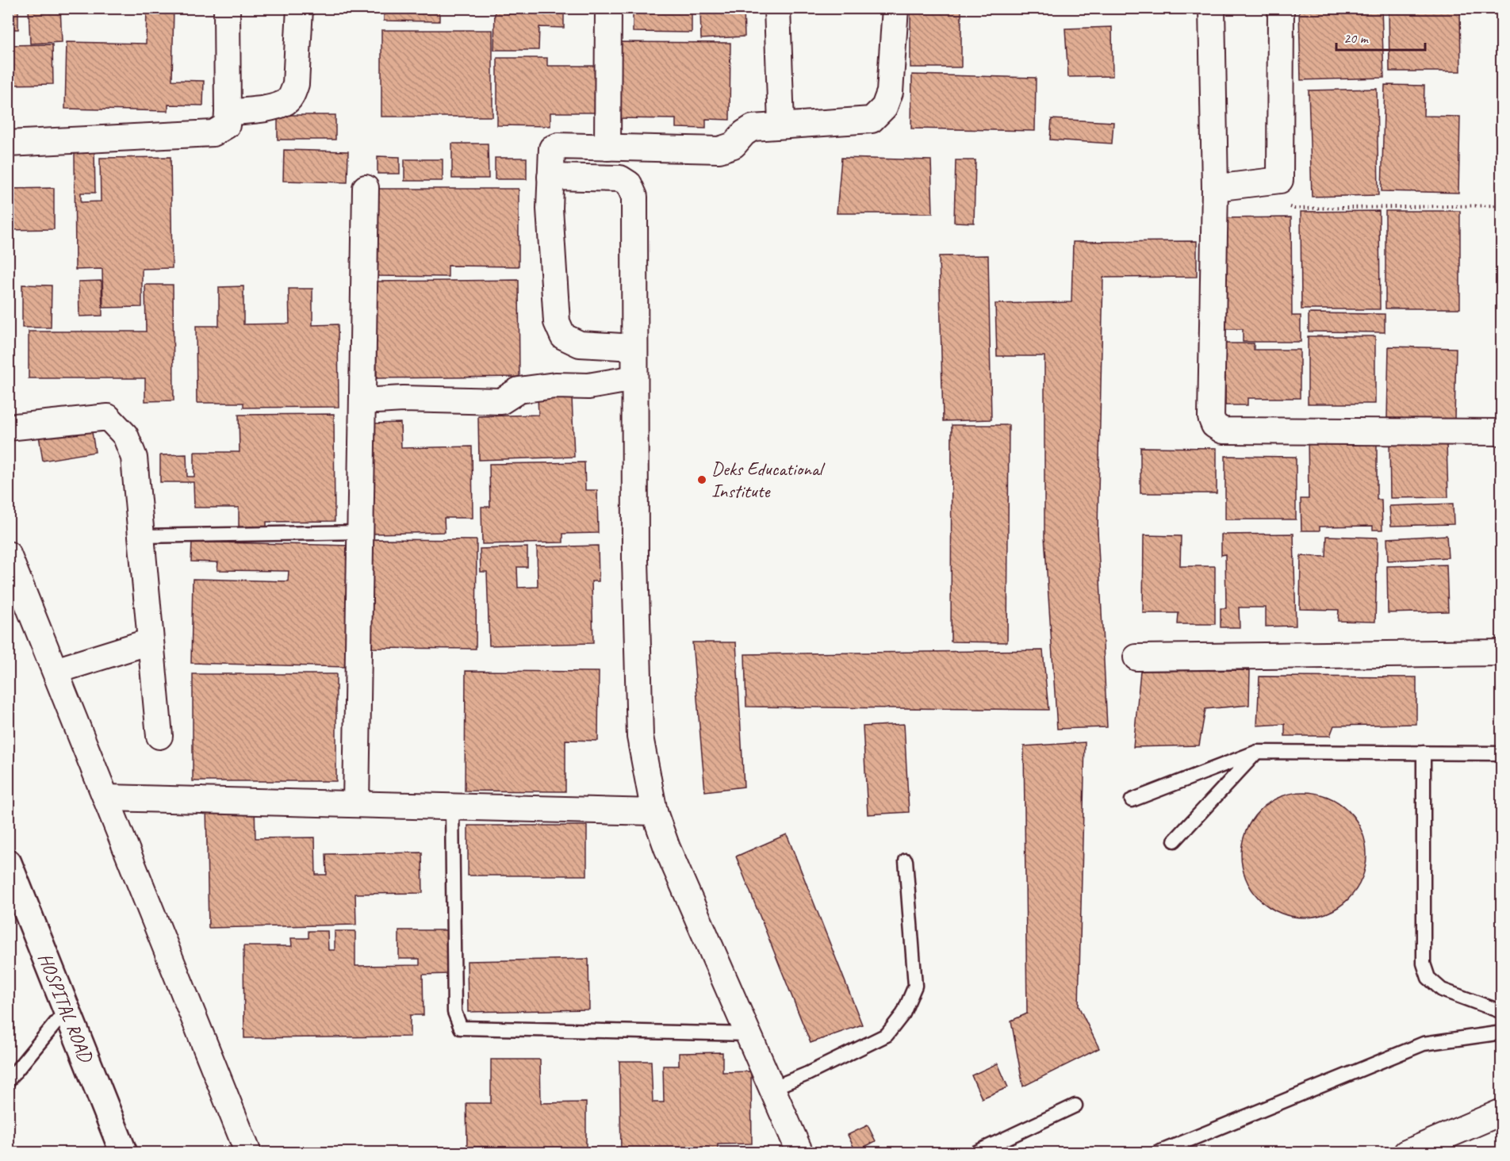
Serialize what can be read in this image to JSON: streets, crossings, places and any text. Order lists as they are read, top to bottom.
{
  "streets": {
    "main road": ["HOSPITAL ROAD"]
  },
  "places": ["Deks Educational Institute"],
  "scale_bar": "20 m"
}
